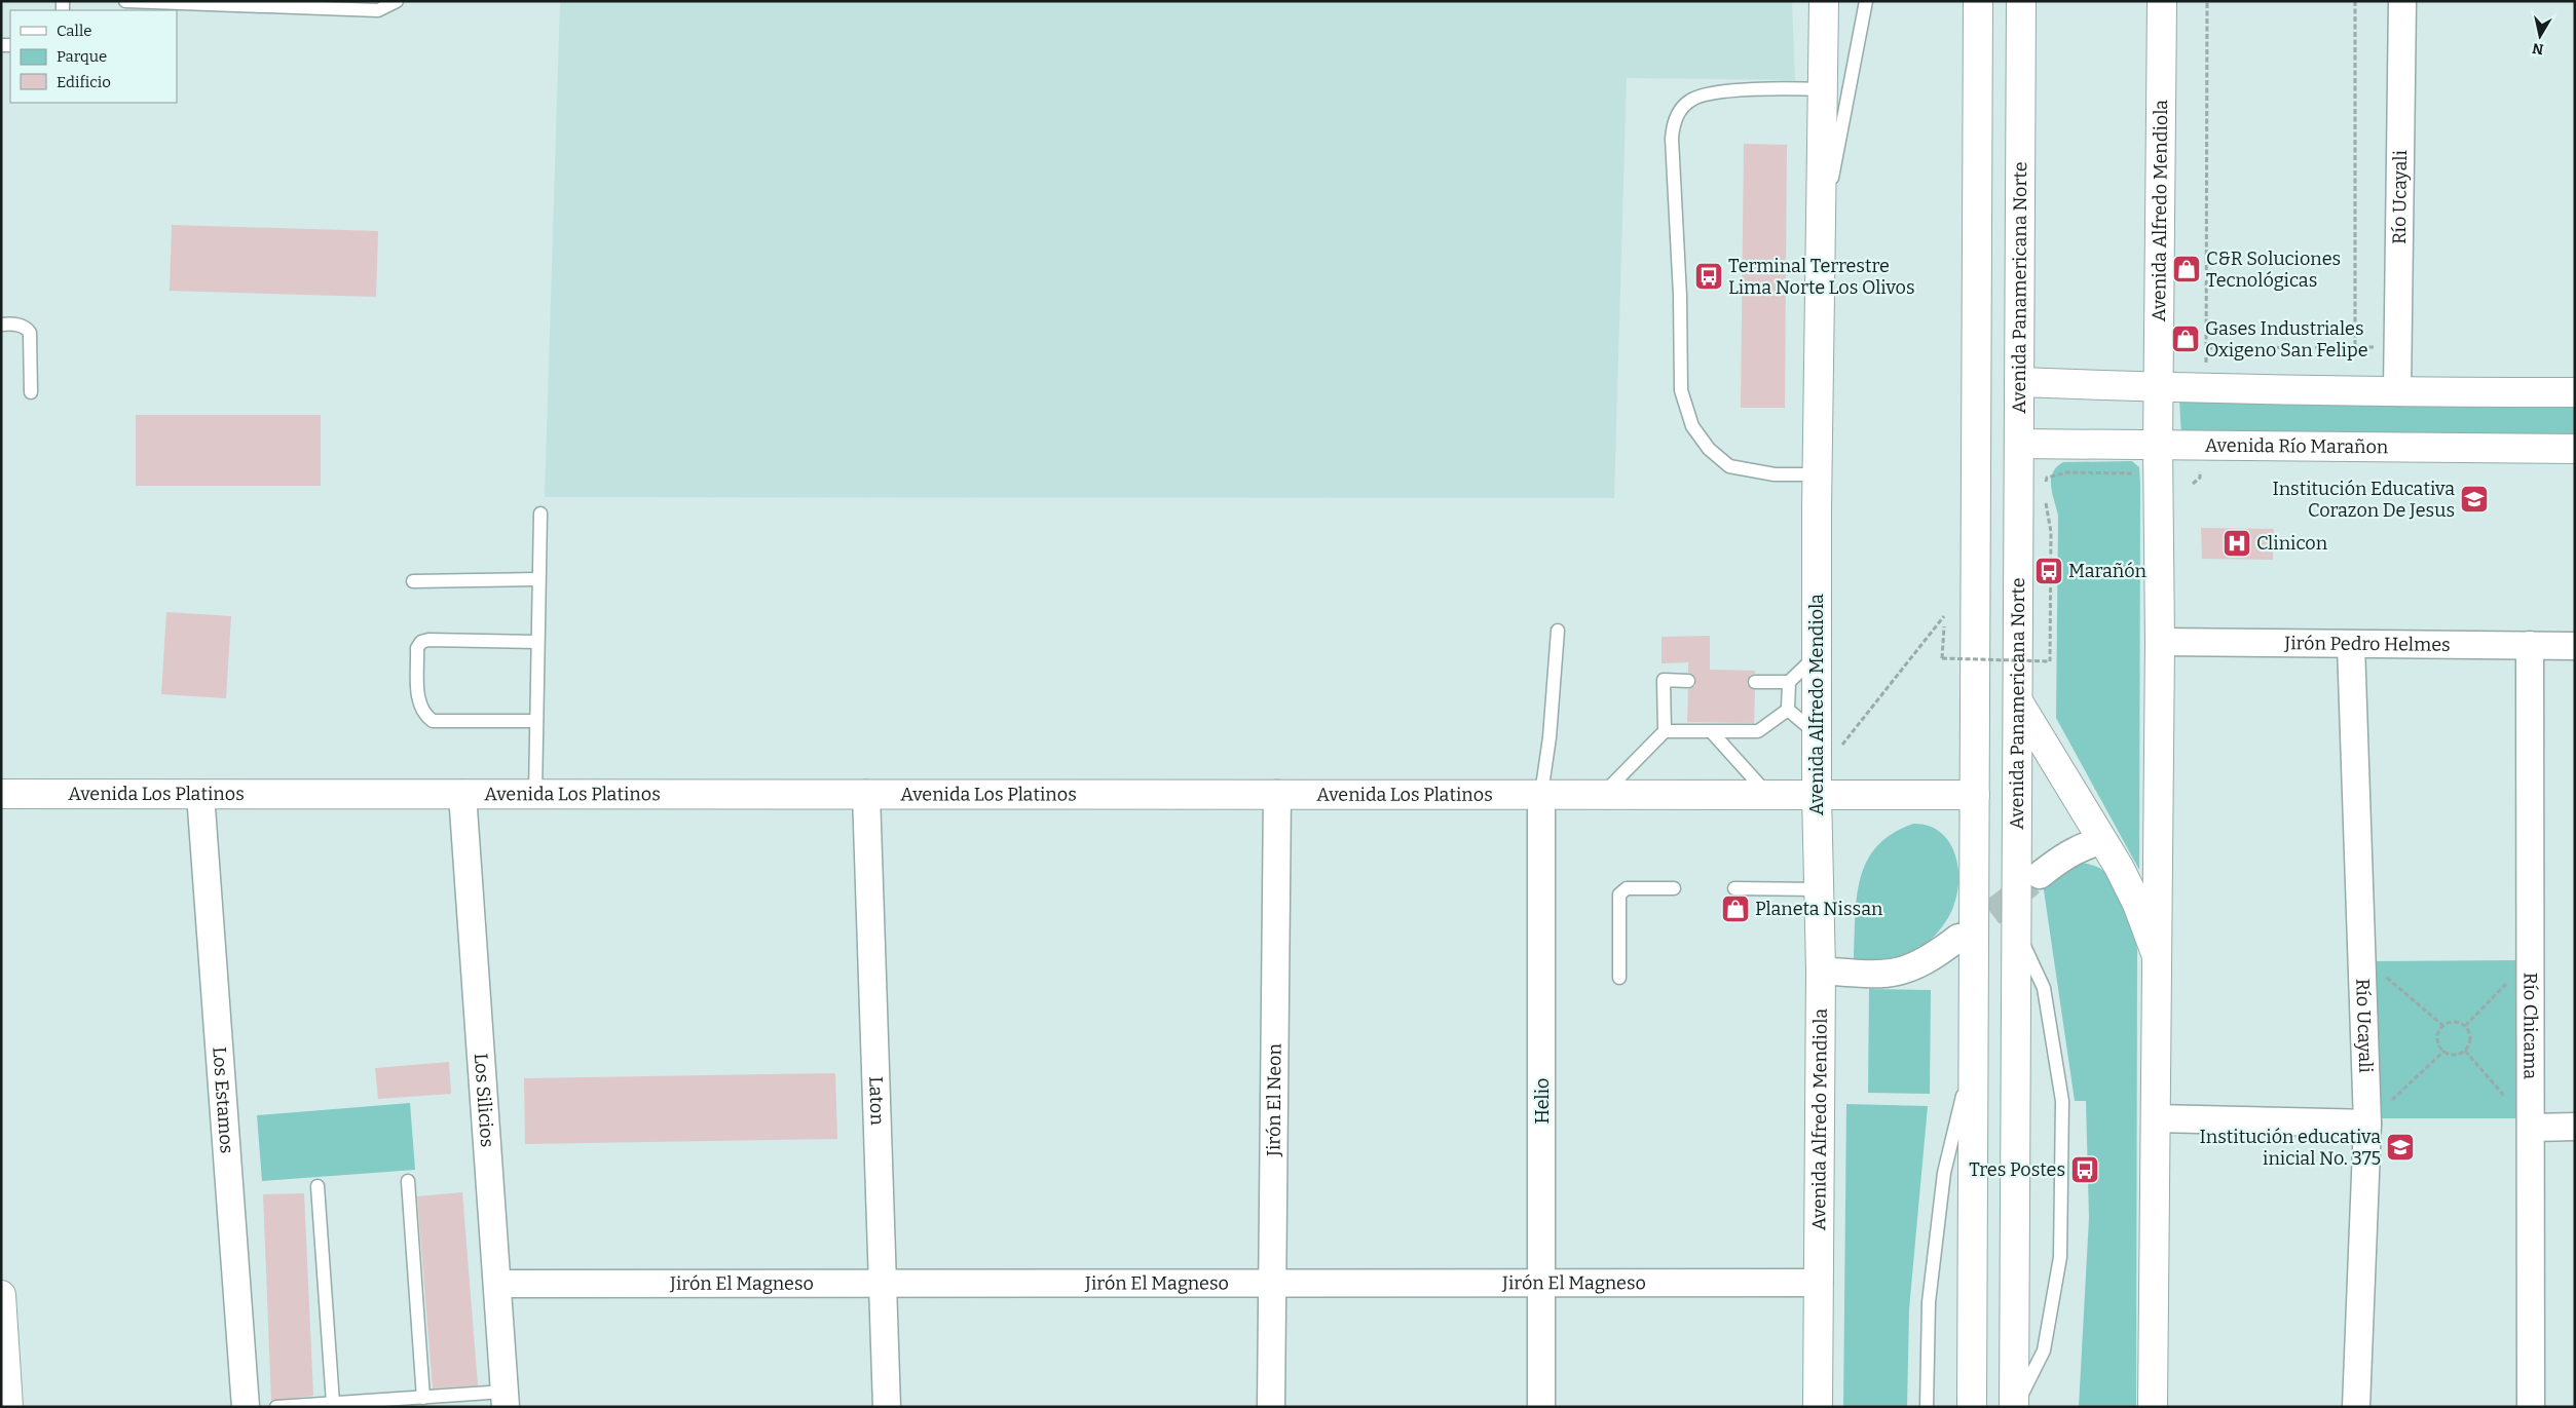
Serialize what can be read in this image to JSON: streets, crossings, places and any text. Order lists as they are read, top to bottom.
{
  "streets": {
    "main road": [
      "Avenida Alfredo Mendiola",
      "Avenida Panamericana Norte",
      "Avenida Río Marañon",
      "Avenida Los Platinos"
    ],
    "street": [
      "Río Ucayali",
      "Jirón Pedro Helmes",
      "Río Chicama",
      "Los Estamos",
      "Los Silicios",
      "Jirón El Neon",
      "Laton",
      "Helio",
      "Jirón El Magneso"
    ]
  },
  "crossings": [
    ["Río Ucayali", "Jirón Pedro Helmes"],
    ["Avenida Alfredo Mendiola", "Avenida Río Marañon"],
    ["Avenida Alfredo Mendiola", "Jirón Pedro Helmes"],
    ["Avenida Alfredo Mendiola", "Avenida Los Platinos"],
    ["Avenida Alfredo Mendiola", "Jirón El Magneso"],
    ["Avenida Panamericana Norte", "Avenida Río Marañon"],
    ["Jirón Pedro Helmes", "Río Chicama"],
    ["Avenida Los Platinos", "Los Estamos"],
    ["Avenida Los Platinos", "Los Silicios"],
    ["Avenida Los Platinos", "Jirón El Neon"],
    ["Avenida Los Platinos", "Laton"],
    ["Avenida Los Platinos", "Helio"],
    ["Los Silicios", "Jirón El Magneso"],
    ["Jirón El Neon", "Jirón El Magneso"],
    ["Laton", "Jirón El Magneso"],
    ["Helio", "Jirón El Magneso"]
  ],
  "places": {
    "shop": ["C&R Soluciones Tecnológicas", "Gases Industriales Oxigeno San Felipe", "Planeta Nissan"],
    "bus stop": ["Terminal Terrestre Lima Norte Los Olivos", "Marañón", "Tres Postes"],
    "school or university": ["Institución Educativa Corazon De Jesus", "Institución educativa inicial No. 375"],
    "hospital": ["Clinicon"]
  },
  "legend": ["Calle", "Parque", "Edificio"],
  "north": "bottom"
}
